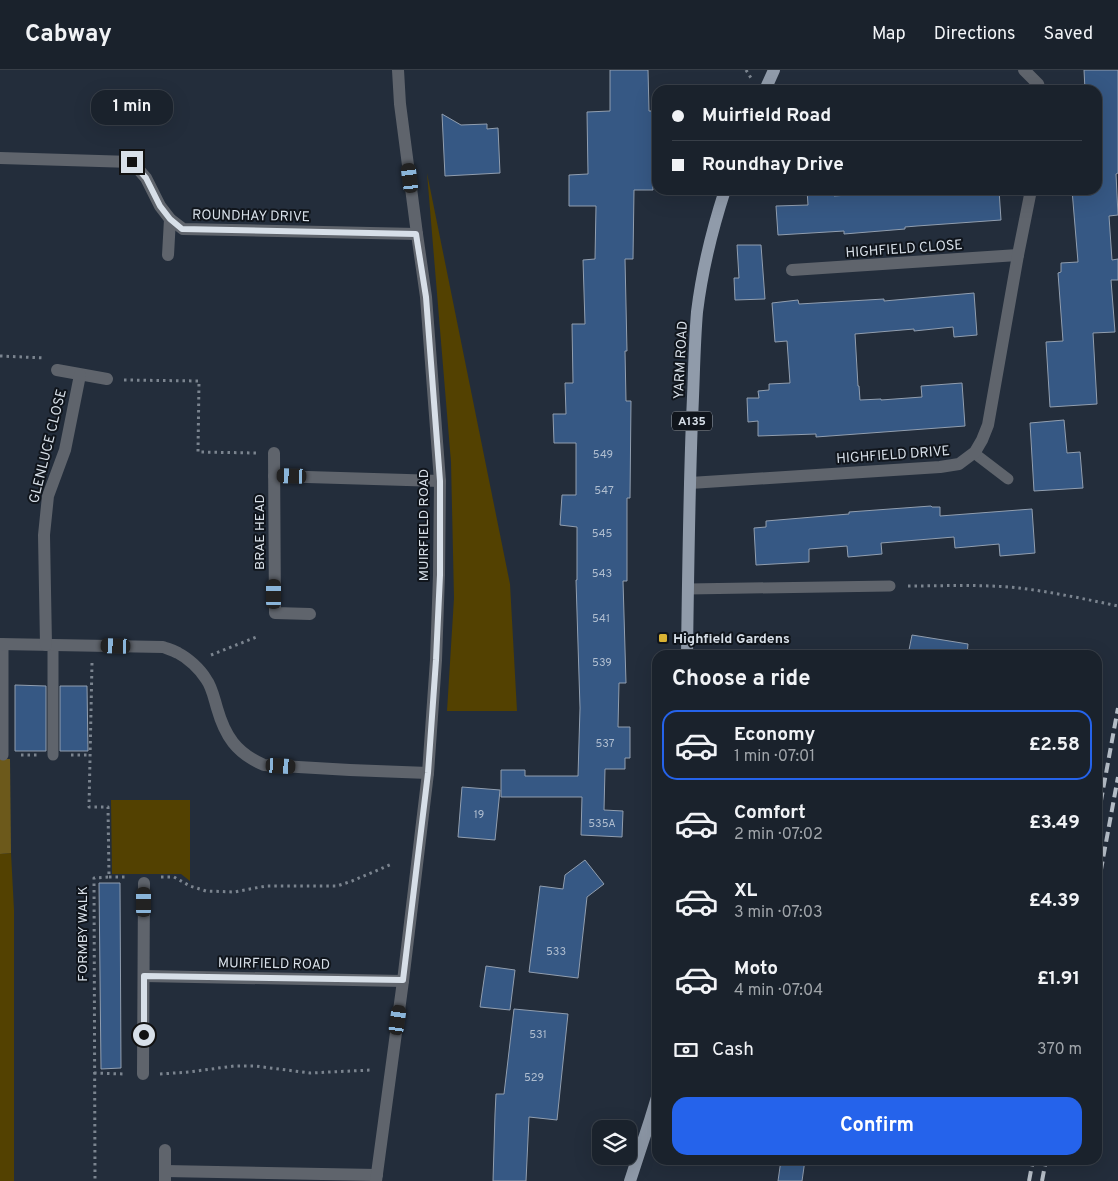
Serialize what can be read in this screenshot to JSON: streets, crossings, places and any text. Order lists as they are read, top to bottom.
{
  "streets": {
    "main road": ["YARM ROAD", "A135"],
    "street": [
      "ROUNDHAY DRIVE",
      "HIGHFIELD CLOSE",
      "GLENLUCE CLOSE",
      "HIGHFIELD DRIVE",
      "MUIRFIELD ROAD",
      "BRAE HEAD"
    ],
    "path": ["FORMBY WALK"]
  },
  "crossings": [
    ["ROUNDHAY DRIVE", "MUIRFIELD ROAD"],
    ["YARM ROAD", "HIGHFIELD DRIVE"],
    ["MUIRFIELD ROAD", "BRAE HEAD"]
  ],
  "places": {
    "transit": ["Highfield Gardens"]
  },
  "house_numbers": [
    "549",
    "547",
    "545",
    "543",
    "541",
    "539",
    "537",
    "19",
    "535A",
    "533",
    "531",
    "529"
  ],
  "page": {
    "header": "Cabway",
    "nav": ["Map", "Directions", "Saved"],
    "banner": ["Muirfield Road", "Roundhay Drive"],
    "bubble": "1 min",
    "heading": "Choose a ride",
    "list": [
      {
        "name": "Economy",
        "note": "1 min · 07:01",
        "value": "£2.58"
      },
      {
        "name": "Comfort",
        "note": "2 min · 07:02",
        "value": "£3.49"
      },
      {
        "name": "XL",
        "note": "3 min · 07:03",
        "value": "£4.39"
      },
      {
        "name": "Moto",
        "note": "4 min · 07:04",
        "value": "£1.91"
      }
    ],
    "pay": ["Cash", "370 m"],
    "buttons": "Confirm"
  }
}
